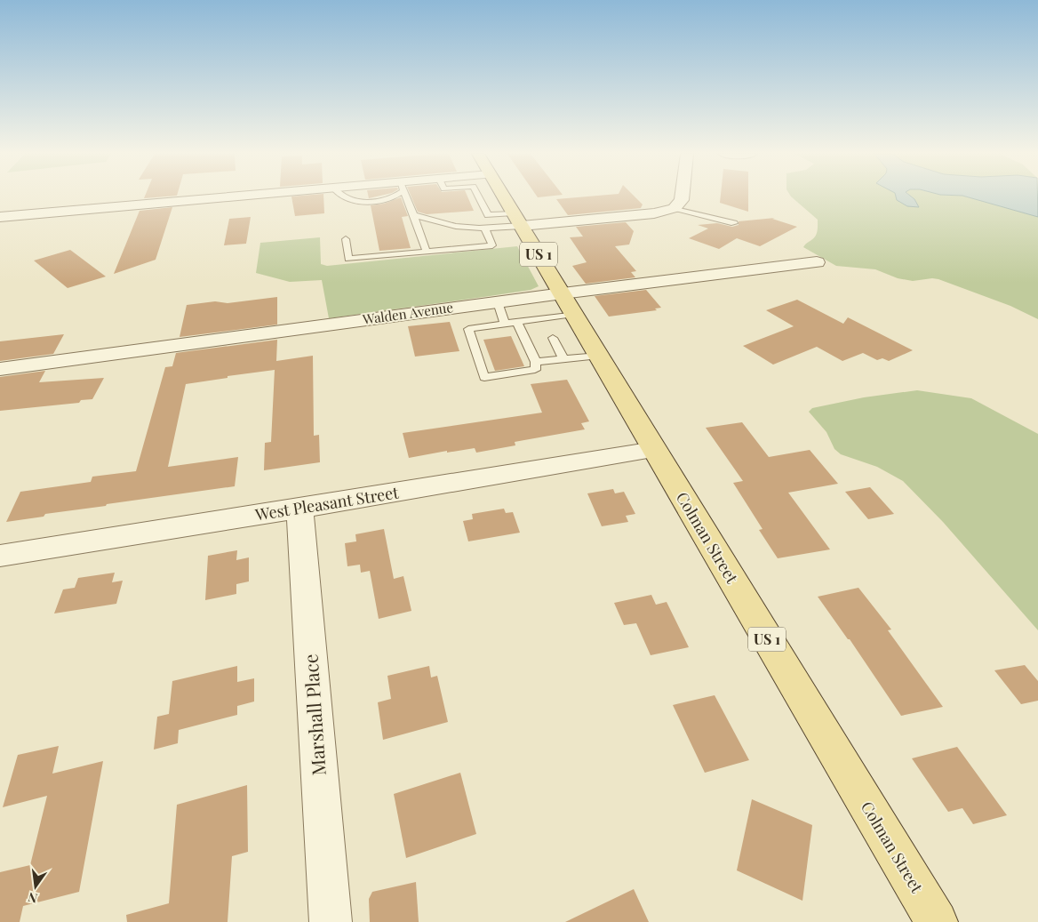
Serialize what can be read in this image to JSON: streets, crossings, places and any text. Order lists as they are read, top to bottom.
{
  "streets": {
    "main road": ["US 1", "Colman Street"],
    "street": ["Walden Avenue", "West Pleasant Street", "Marshall Place"]
  },
  "crossings": [
    ["Walden Avenue", "Colman Street"],
    ["West Pleasant Street", "Colman Street"],
    ["West Pleasant Street", "Marshall Place"]
  ],
  "north": "bottom"
}
